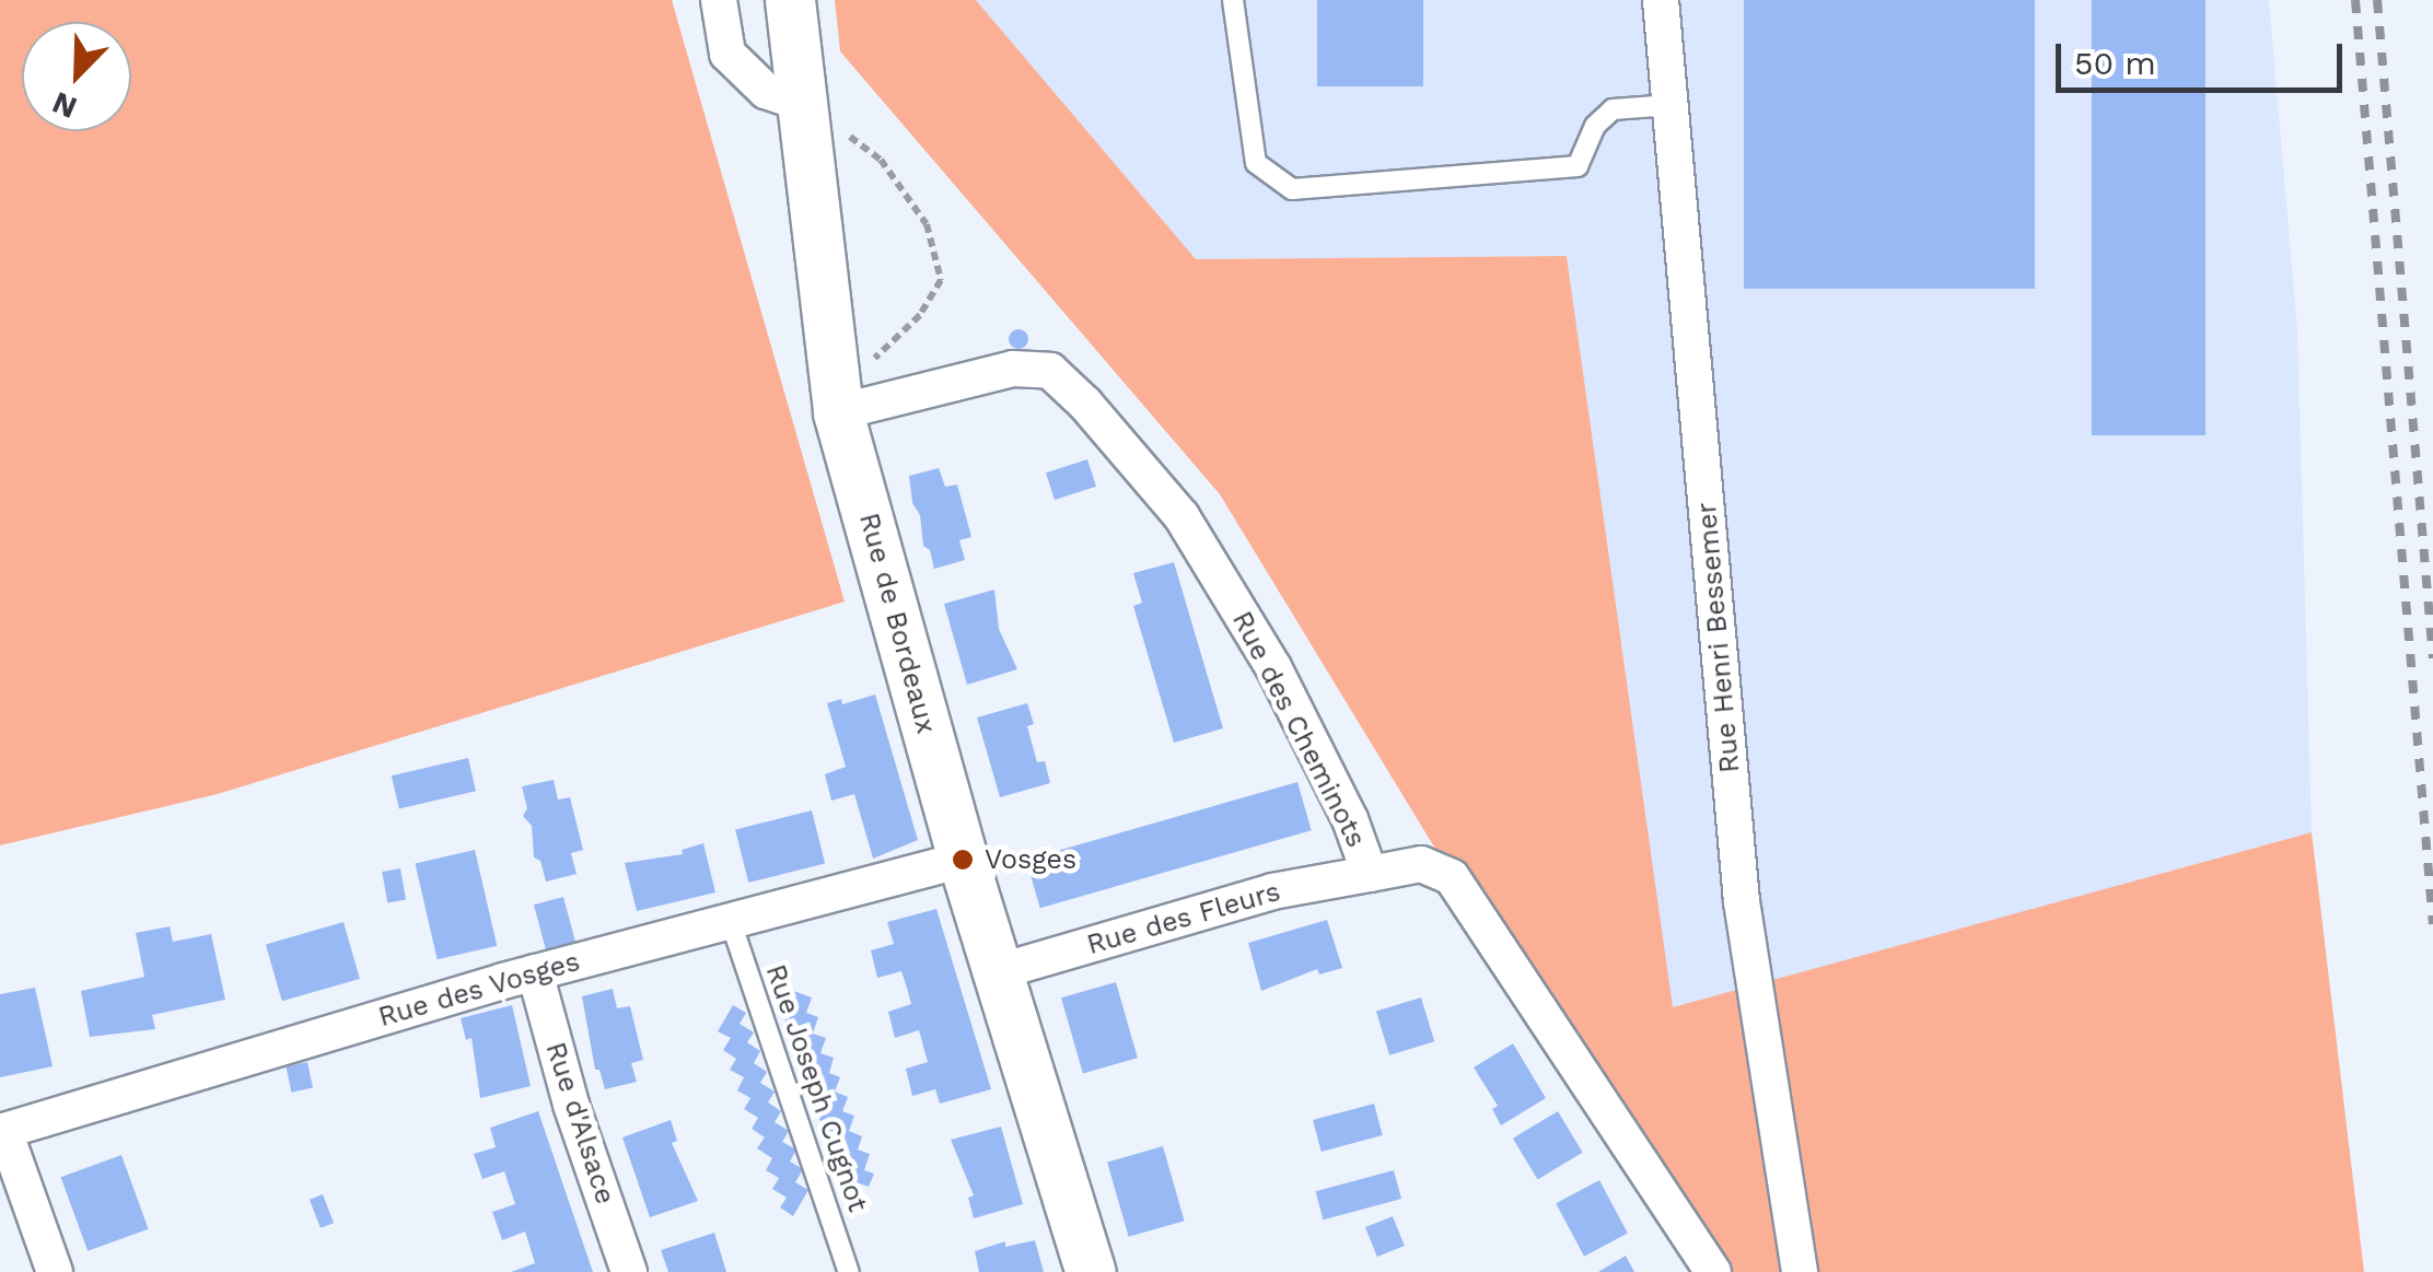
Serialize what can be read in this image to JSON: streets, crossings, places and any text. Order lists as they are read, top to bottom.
{
  "streets": {
    "street": [
      "Rue de Bordeaux",
      "Rue Henri Bessemer",
      "Rue des Cheminots",
      "Rue des Fleurs",
      "Rue des Vosges",
      "Rue d'Alsace"
    ],
    "lane": ["Rue Joseph Cugnot"]
  },
  "crossings": [
    ["Rue de Bordeaux", "Rue des Cheminots"],
    ["Rue de Bordeaux", "Rue des Fleurs"],
    ["Rue de Bordeaux", "Rue des Vosges"],
    ["Rue des Cheminots", "Rue des Fleurs"],
    ["Rue des Vosges", "Rue Joseph Cugnot"],
    ["Rue des Vosges", "Rue d'Alsace"]
  ],
  "places": ["Vosges"],
  "scale_bar": "50 m",
  "north": "bottom left"
}
